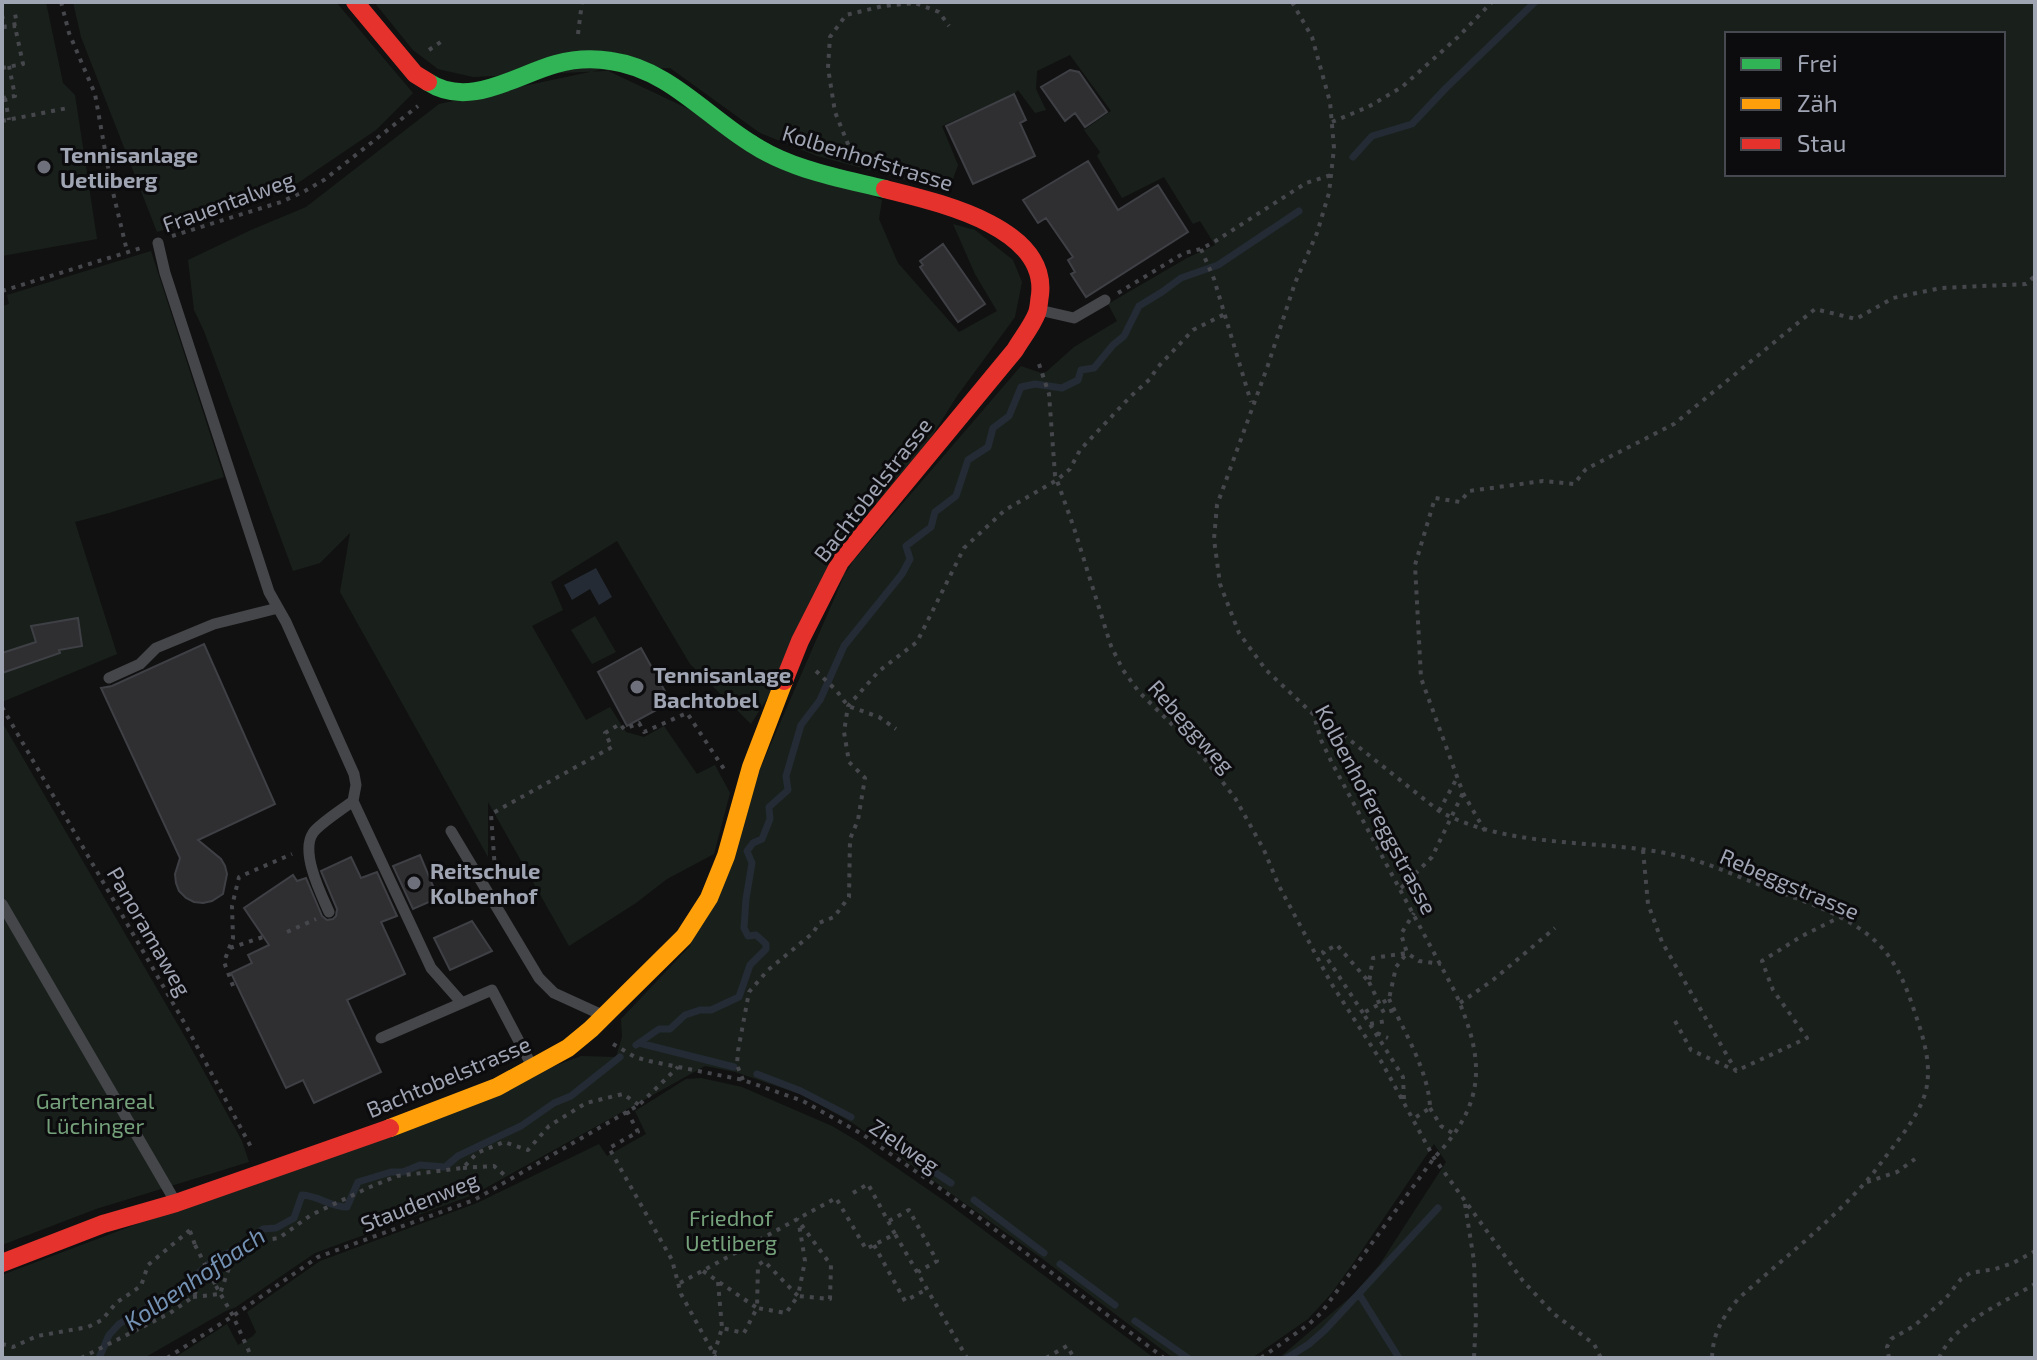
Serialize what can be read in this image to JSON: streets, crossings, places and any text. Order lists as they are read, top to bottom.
{
  "streets": {
    "street": ["Kolbenhofstrasse", "Bachtobelstrasse"],
    "path": [
      "Frauentalweg",
      "Rebeggweg",
      "Kolbenhofereggstrasse",
      "Rebeggstrasse",
      "Panoramaweg",
      "Zielweg",
      "Staudenweg"
    ]
  },
  "crossings": [
    ["Kolbenhofstrasse", "Frauentalweg"],
    ["Kolbenhofstrasse", "Bachtobelstrasse"],
    ["Bachtobelstrasse", "Panoramaweg"],
    ["Bachtobelstrasse", "Zielweg"],
    ["Rebeggweg", "Kolbenhofereggstrasse"],
    ["Kolbenhofereggstrasse", "Rebeggstrasse"],
    ["Zielweg", "Staudenweg"]
  ],
  "water": ["Kolbenhofbach"],
  "parks": ["Gartenareal Lüchinger", "Friedhof Uetliberg"],
  "places": ["Tennisanlage Uetliberg", "Tennisanlage Bachtobel", "Reitschule Kolbenhof"],
  "legend": ["Frei", "Zäh", "Stau"]
}
